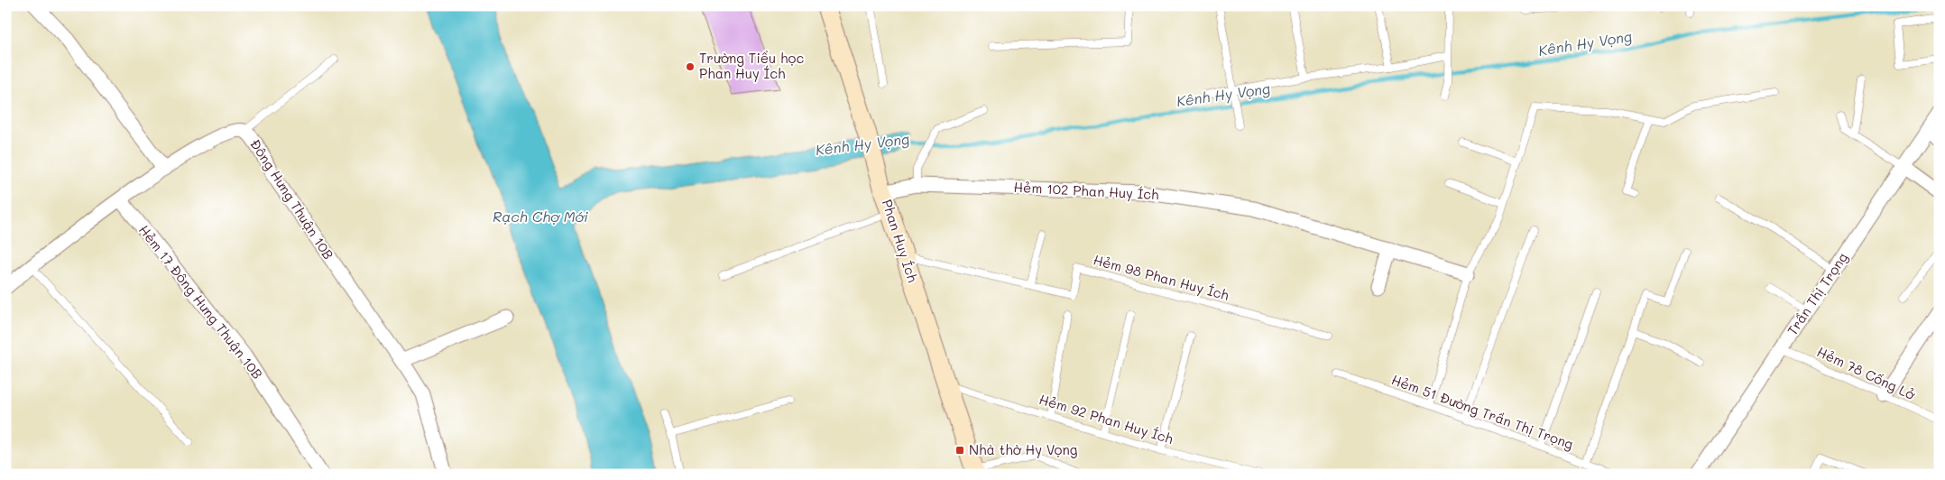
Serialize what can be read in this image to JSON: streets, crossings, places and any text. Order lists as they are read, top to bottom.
{
  "streets": {
    "main road": ["Phan Huy Ích"],
    "street": [
      "Hẻm 102 Phan Huy Ích",
      "Đông Hưng Thuận 10B",
      "Trần Thị Trọng",
      "Hẻm 17 Đông Hưng Thuận 10B"
    ],
    "lane": [
      "Hẻm 98 Phan Huy Ích",
      "Hẻm 78 Cống Lở",
      "Hẻm 51 Đường Trần Thị Trọng",
      "Hẻm 92 Phan Huy Ích"
    ]
  },
  "crossings": [
    ["Hẻm 102 Phan Huy Ích", "Phan Huy Ích"],
    ["Đông Hưng Thuận 10B", "Hẻm 17 Đông Hưng Thuận 10B"],
    ["Phan Huy Ích", "Hẻm 98 Phan Huy Ích"],
    ["Phan Huy Ích", "Hẻm 92 Phan Huy Ích"],
    ["Trần Thị Trọng", "Hẻm 78 Cống Lở"]
  ],
  "water": ["Kênh Hy Vọng", "Rạch Chợ Mới"],
  "places": {
    "other": ["Trường Tiểu học Phan Huy Ích"],
    "transit": ["Nhà thờ Hy Vọng"]
  }
}
